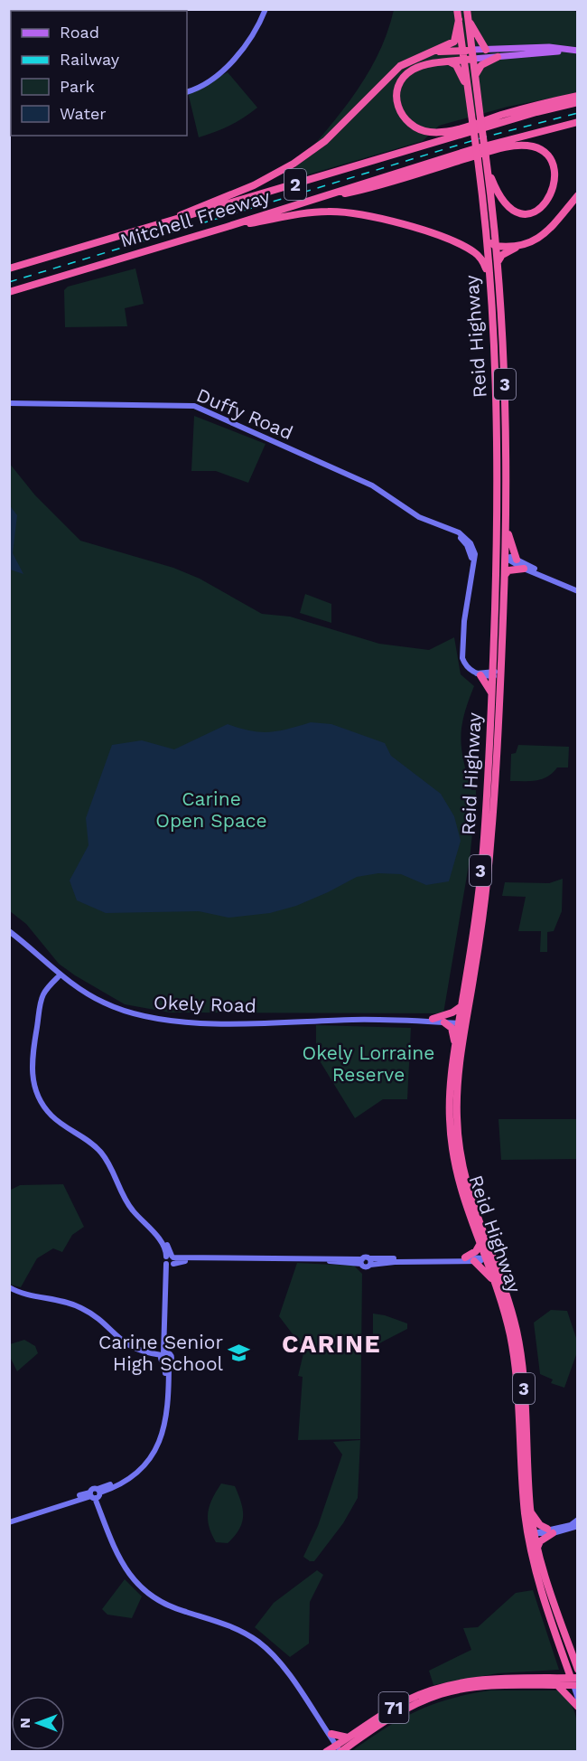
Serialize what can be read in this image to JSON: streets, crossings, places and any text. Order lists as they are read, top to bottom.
{
  "streets": {
    "highway": [
      "2",
      "Mitchell Freeway",
      "Reid Highway",
      "3",
      "71"
    ],
    "street": ["Duffy Road", "Okely Road"]
  },
  "crossings": [
    ["Reid Highway", "Okely Road"],
    ["Reid Highway", "71"]
  ],
  "districts": ["CARINE"],
  "parks": ["Carine Open Space", "Okely Lorraine Reserve"],
  "places": {
    "school or university": ["Carine Senior High School"]
  },
  "legend": [
    "Road",
    "Railway",
    "Park",
    "Water"
  ],
  "north": "left"
}
